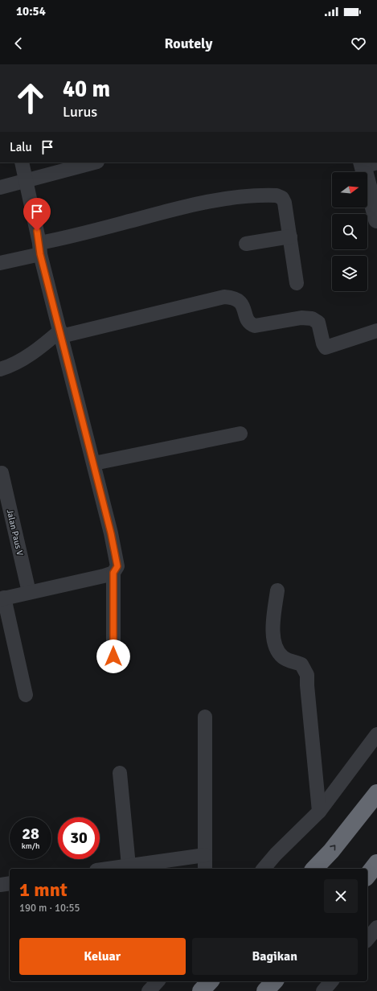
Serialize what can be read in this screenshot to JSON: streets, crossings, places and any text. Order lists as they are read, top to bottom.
{
  "streets": {
    "street": ["Jalan Paus V"]
  },
  "north": "right",
  "page": {
    "status": "10:54",
    "header": "Routely",
    "turn": ["40 m", "Lurus"],
    "then": "Lalu",
    "speed": "28 km/h",
    "limit": "30",
    "heading": ["1 mnt", "190 m · 10:55"],
    "buttons": ["Keluar", "Bagikan"]
  }
}
